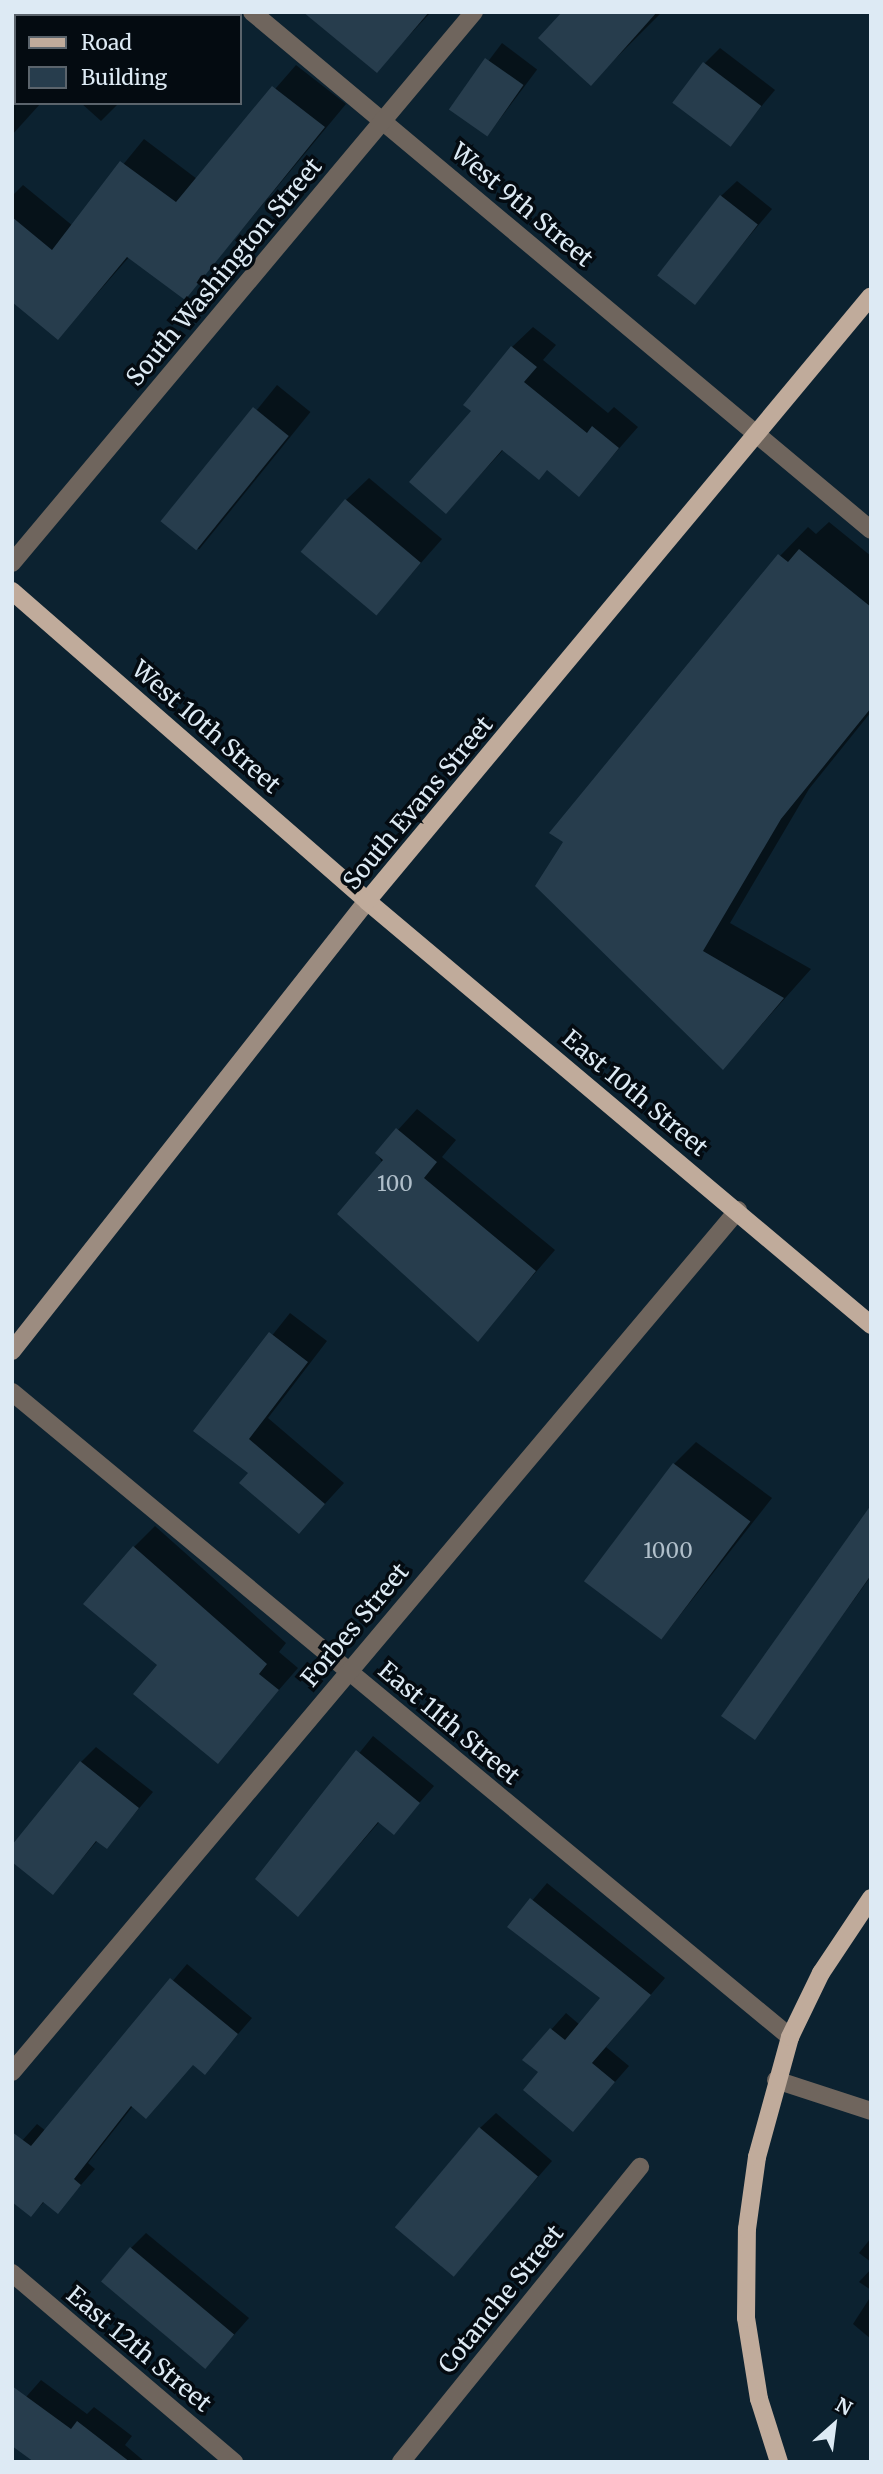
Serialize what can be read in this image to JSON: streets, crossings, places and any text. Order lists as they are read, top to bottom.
{
  "streets": {
    "main road": ["West 10th Street", "South Evans Street", "East 10th Street"],
    "street": [
      "West 9th Street",
      "South Washington Street",
      "Forbes Street",
      "East 11th Street",
      "Cotanche Street",
      "East 12th Street"
    ]
  },
  "crossings": [
    ["West 9th Street", "South Washington Street"],
    ["West 9th Street", "South Evans Street"],
    ["West 10th Street", "South Evans Street"],
    ["West 10th Street", "East 10th Street"],
    ["South Evans Street", "East 10th Street"],
    ["East 10th Street", "Forbes Street"],
    ["Forbes Street", "East 11th Street"]
  ],
  "house_numbers": ["100", "1000"],
  "legend": ["Road", "Building"],
  "north": "top right"
}
